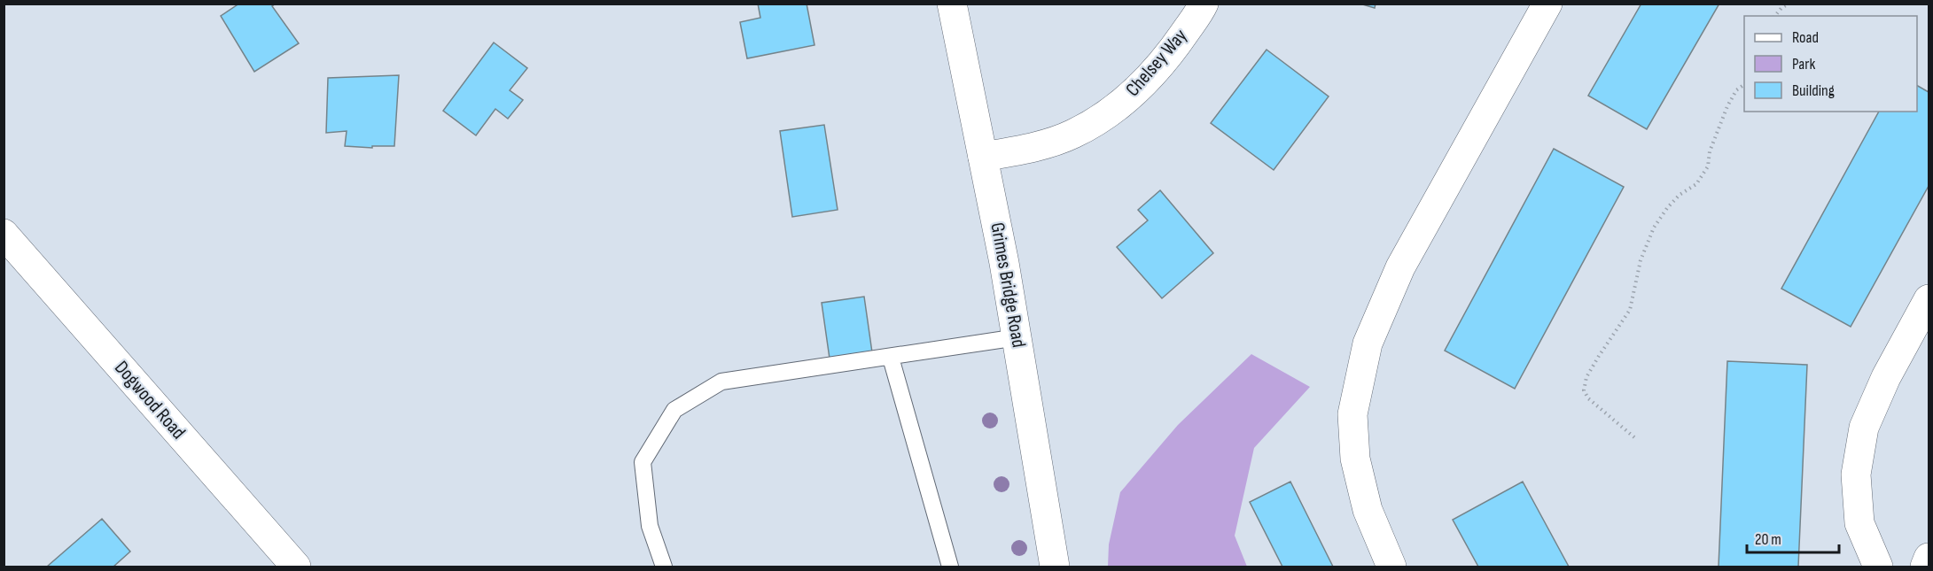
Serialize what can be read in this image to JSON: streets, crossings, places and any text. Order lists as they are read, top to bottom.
{
  "streets": {
    "street": ["Chelsey Way", "Grimes Bridge Road", "Dogwood Road"]
  },
  "crossings": [
    ["Chelsey Way", "Grimes Bridge Road"]
  ],
  "legend": ["Road", "Park", "Building"],
  "scale_bar": "20 m"
}
